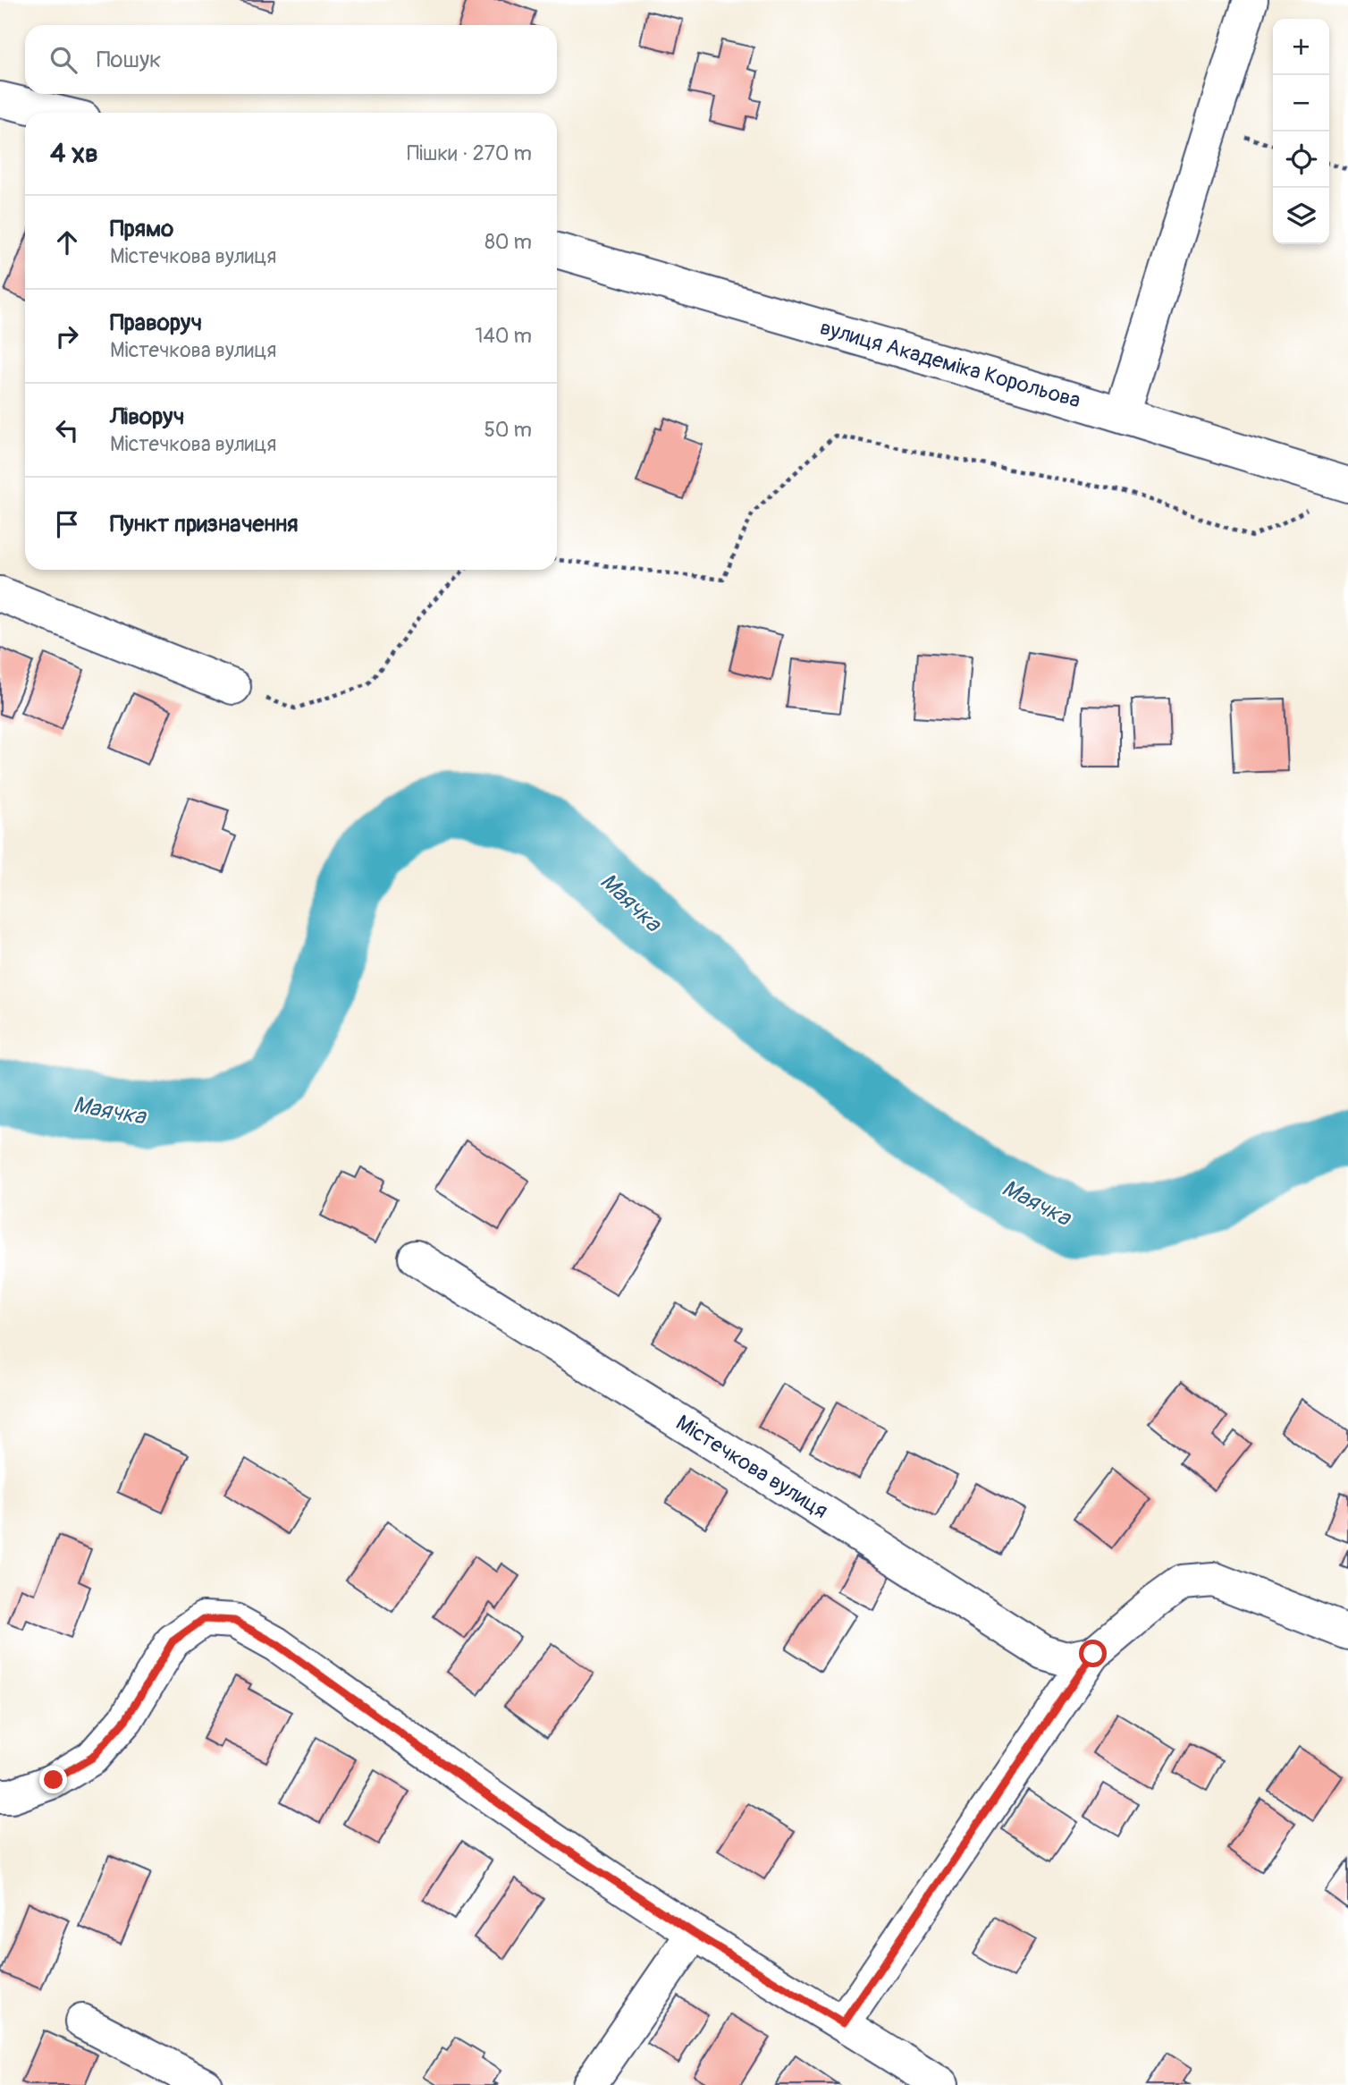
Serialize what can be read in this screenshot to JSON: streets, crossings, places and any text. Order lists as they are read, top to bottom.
{
  "streets": {
    "street": ["вулиця Академіка Корольова", "Містечкова вулиця"]
  },
  "water": ["Маячка"],
  "page": {
    "map_buttons": ["+", "−"],
    "search": "Пошук",
    "heading": ["4 хв", "Пішки · 270 m"],
    "list": [
      ["Прямо", "Містечкова вулиця", "80 m"],
      ["Праворуч", "Містечкова вулиця", "140 m"],
      ["Ліворуч", "Містечкова вулиця", "50 m"],
      "Пункт призначення"
    ]
  }
}
